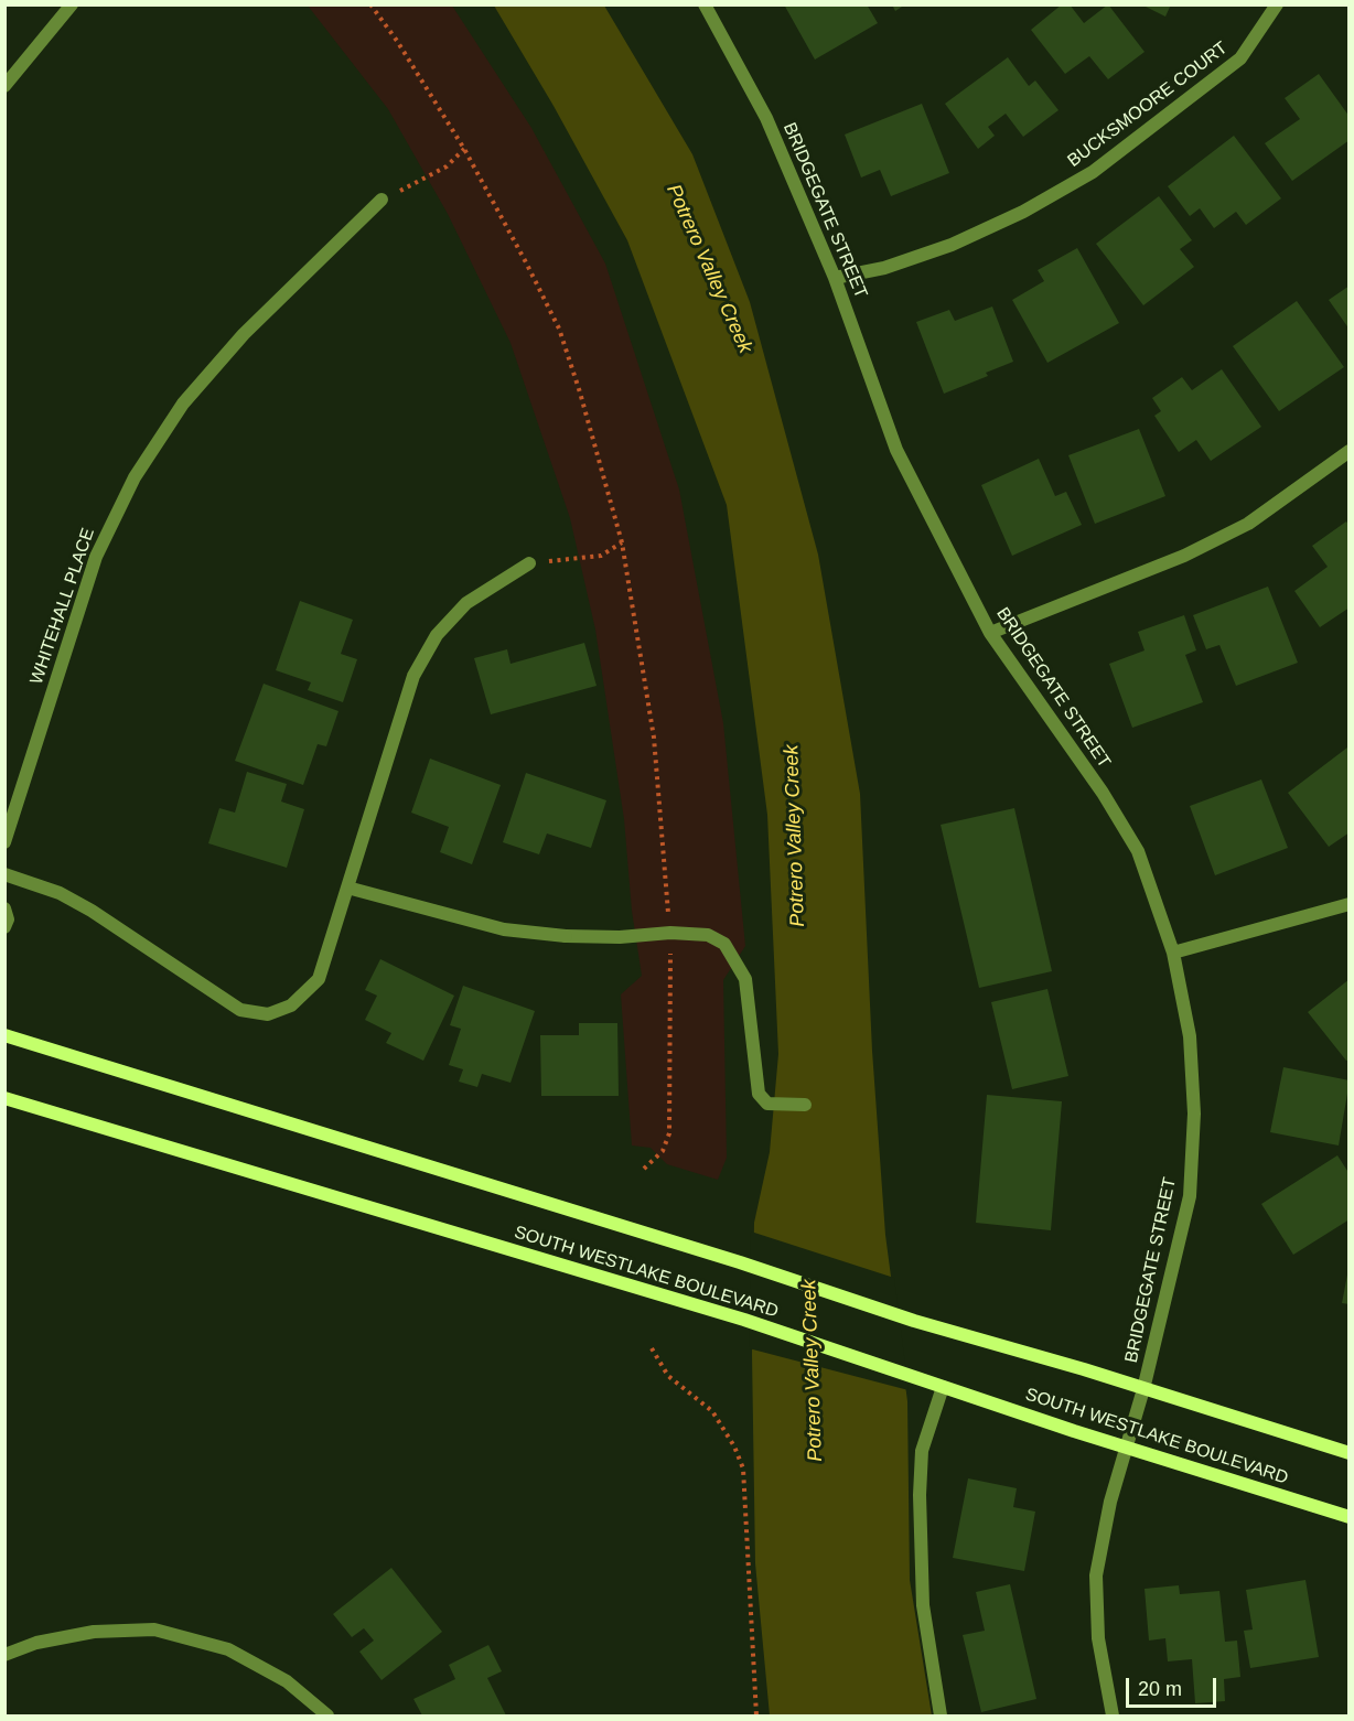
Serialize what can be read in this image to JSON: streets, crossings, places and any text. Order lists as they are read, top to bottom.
{
  "streets": {
    "main road": ["SOUTH WESTLAKE BOULEVARD"],
    "street": ["BUCKSMOORE COURT", "BRIDGEGATE STREET", "WHITEHALL PLACE"]
  },
  "crossings": [
    ["BUCKSMOORE COURT", "BRIDGEGATE STREET"],
    ["BRIDGEGATE STREET", "SOUTH WESTLAKE BOULEVARD"]
  ],
  "water": ["Potrero Valley Creek"],
  "scale_bar": "20 m"
}
